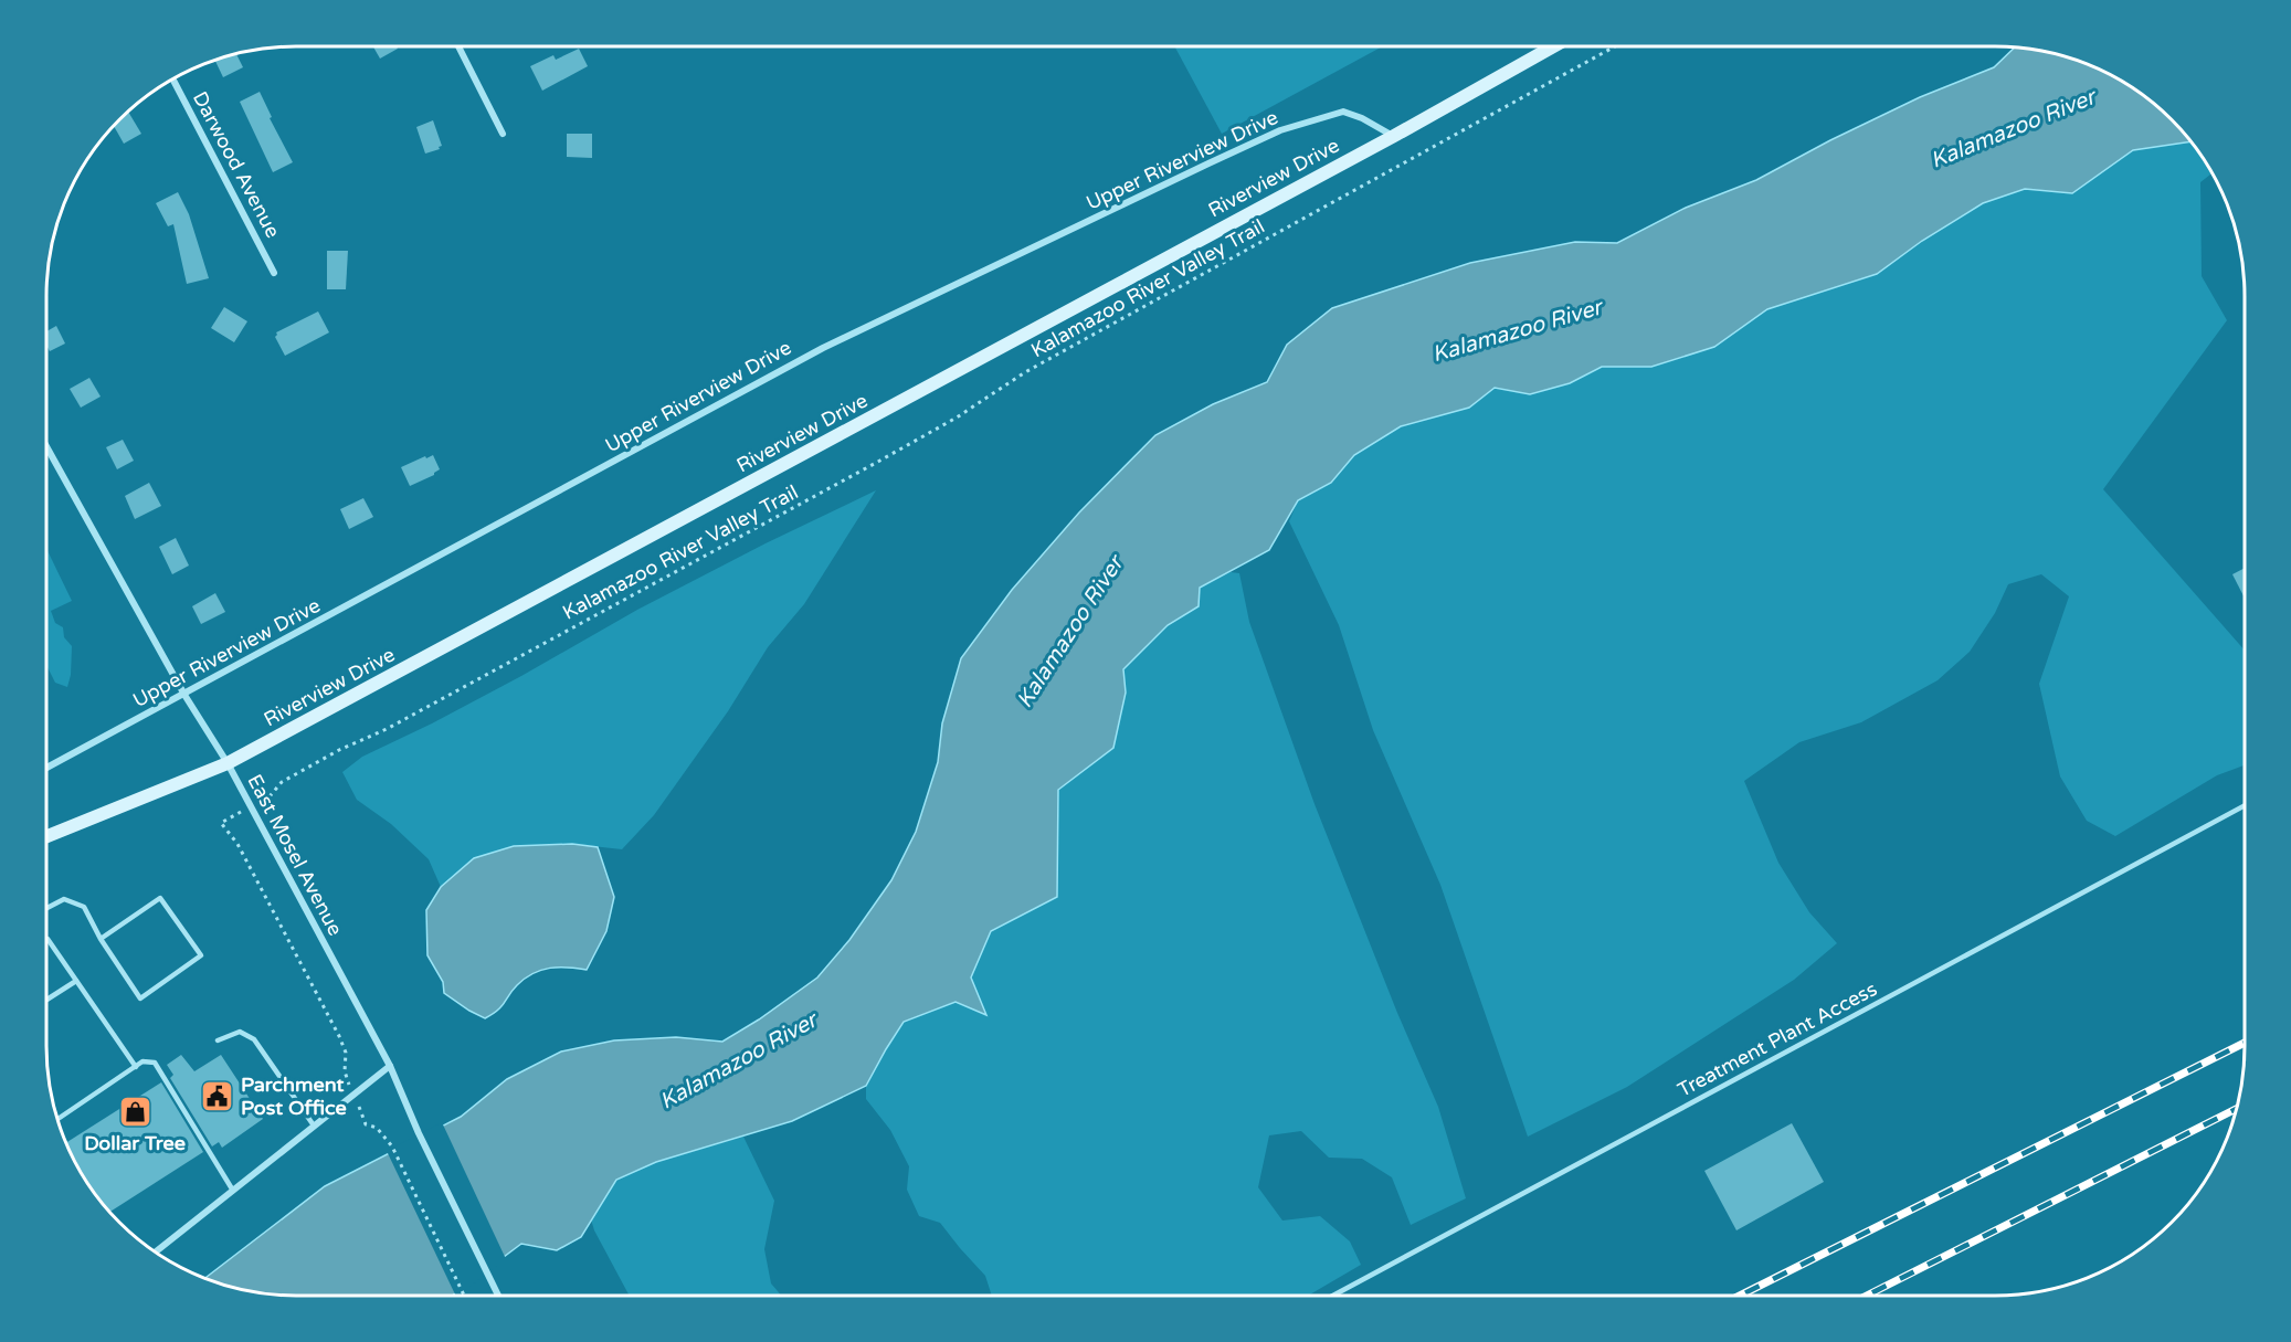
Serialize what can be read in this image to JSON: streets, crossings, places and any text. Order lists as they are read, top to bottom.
{
  "streets": {
    "street": [
      "Upper Riverview Drive",
      "Darwood Avenue",
      "Riverview Drive",
      "East Mosel Avenue"
    ],
    "lane": ["Treatment Plant Access"],
    "path": ["Kalamazoo River Valley Trail"]
  },
  "crossings": [
    ["Upper Riverview Drive", "Riverview Drive"],
    ["Upper Riverview Drive", "East Mosel Avenue"],
    ["Riverview Drive", "East Mosel Avenue"],
    ["Kalamazoo River Valley Trail", "East Mosel Avenue"]
  ],
  "water": ["Kalamazoo River"],
  "places": {
    "public building": ["Parchment Post Office"],
    "shop": ["Dollar Tree"]
  }
}
